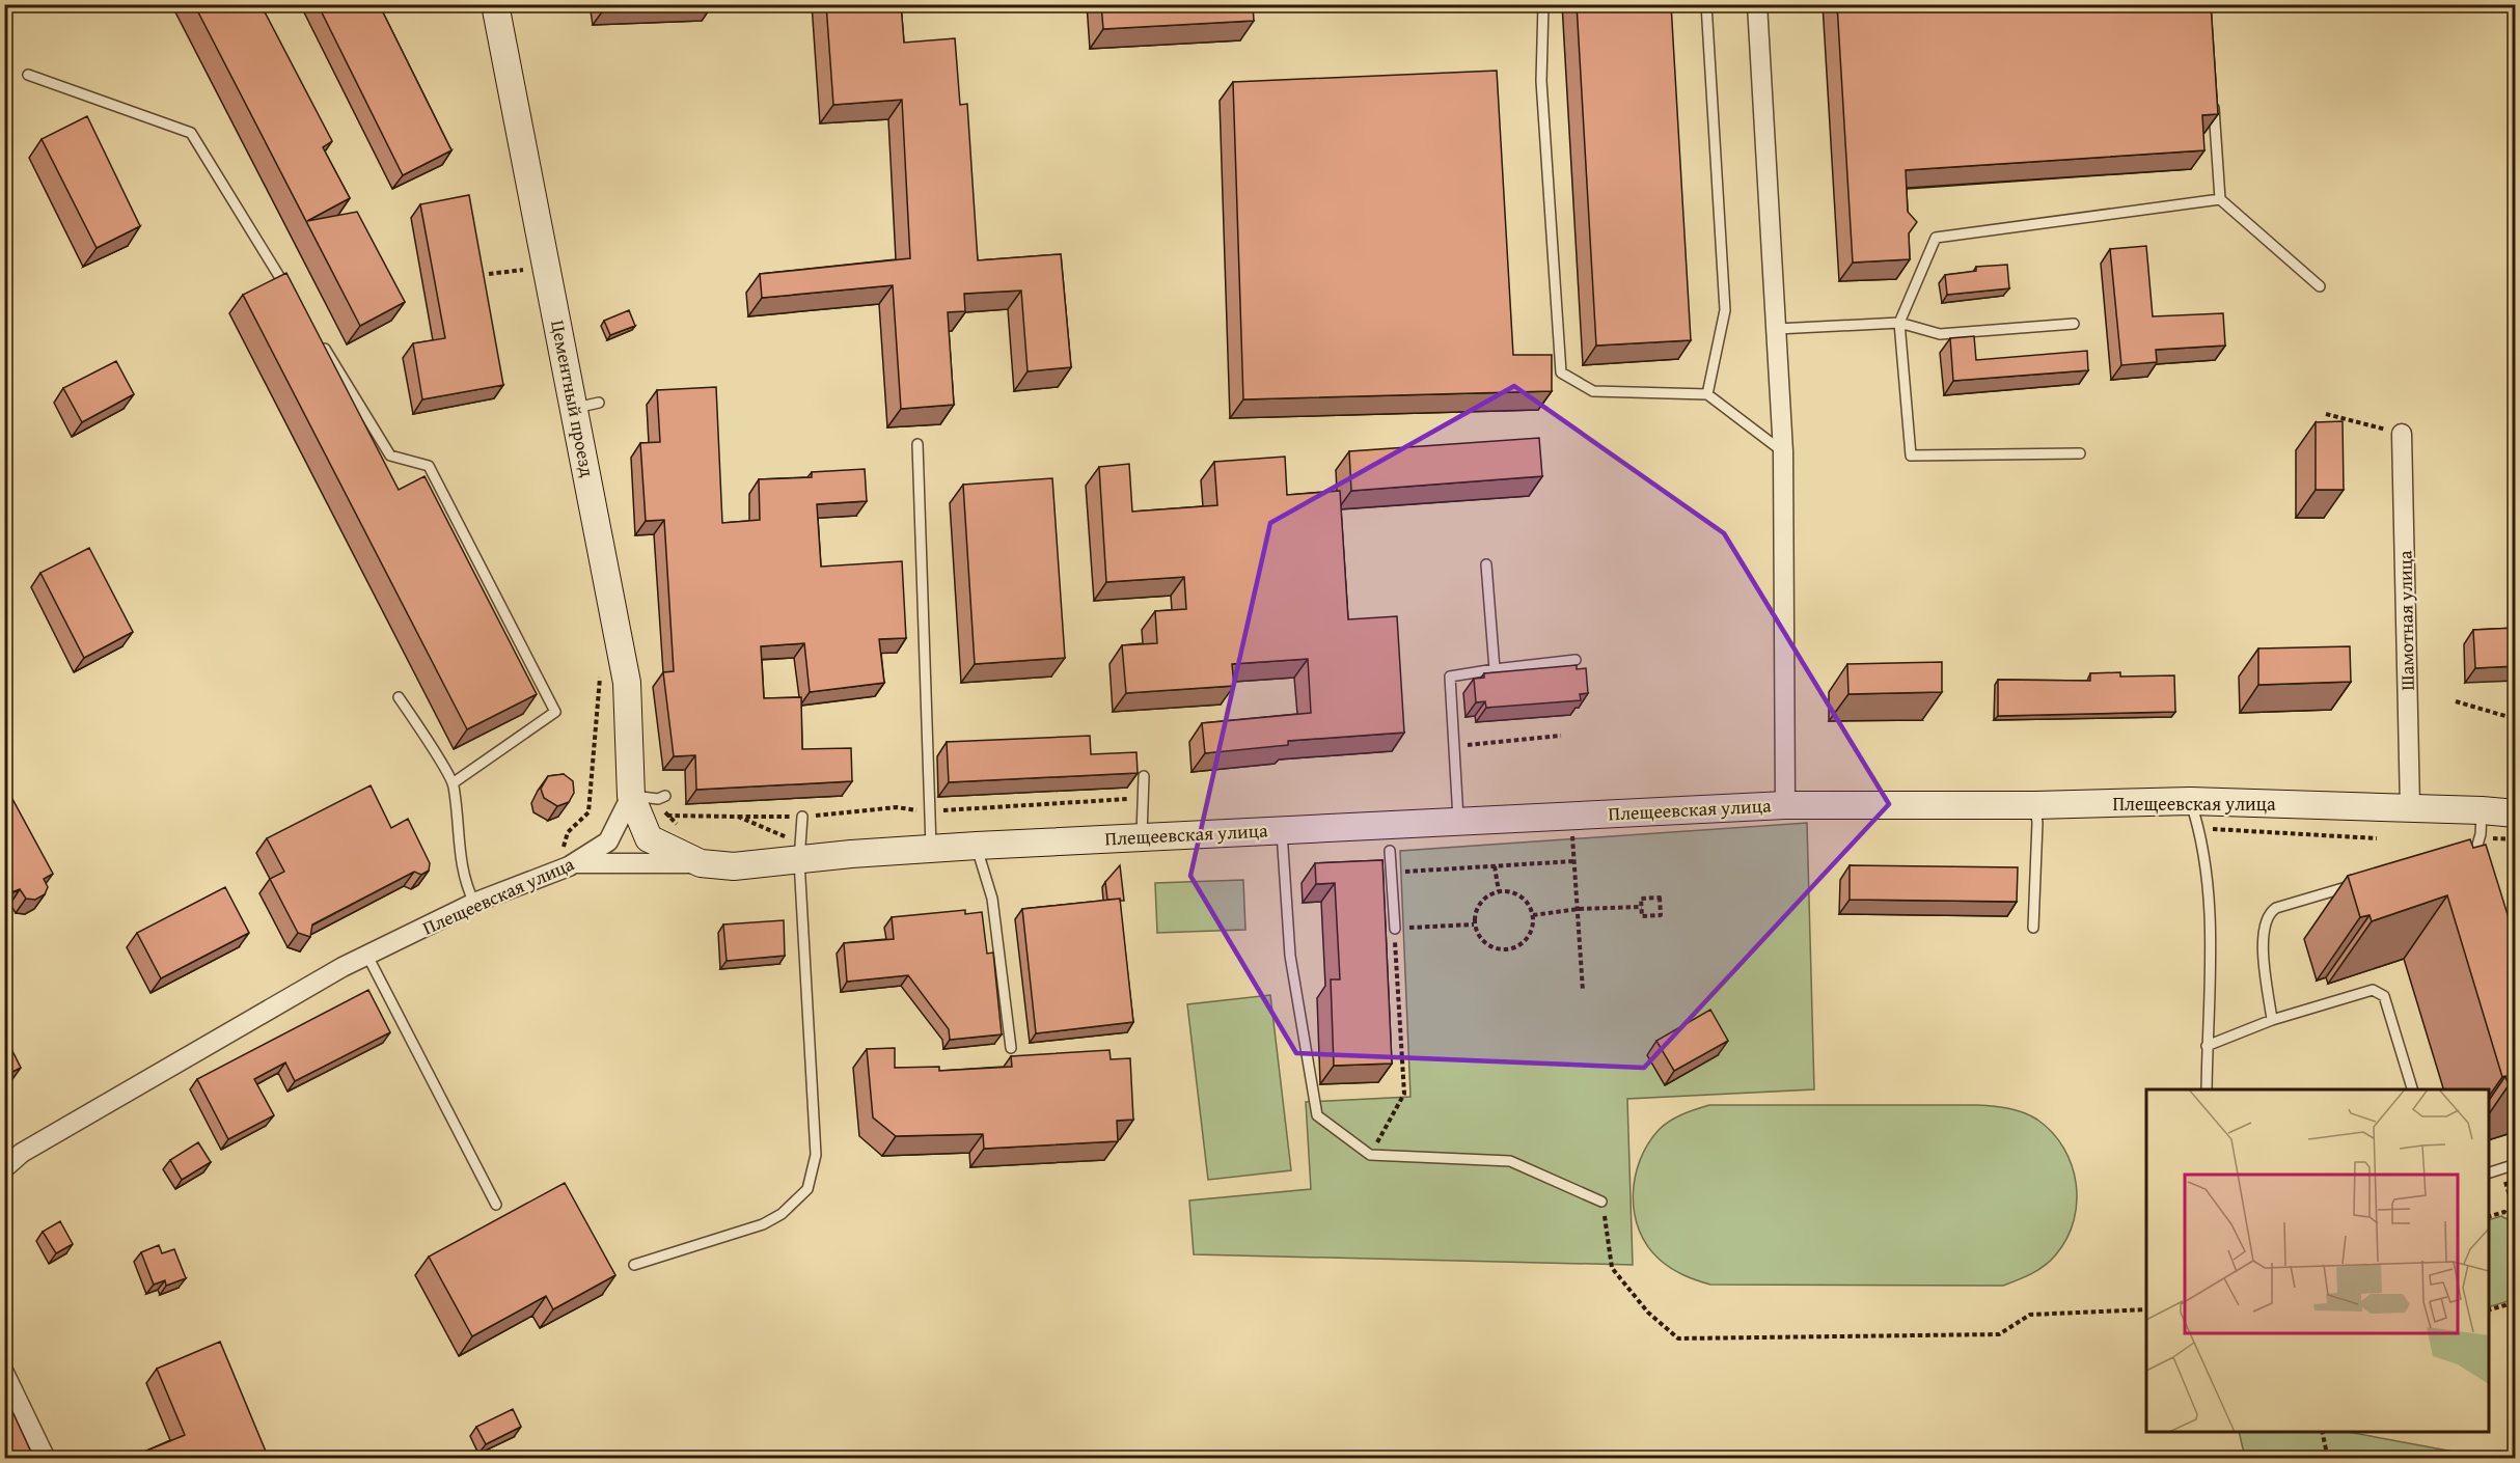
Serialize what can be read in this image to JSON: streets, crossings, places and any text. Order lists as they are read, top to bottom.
{
  "streets": {
    "street": ["Цементный проезд", "Шамотная улица", "Плещеевская улица"]
  },
  "crossings": [
    ["Цементный проезд", "Плещеевская улица"],
    ["Шамотная улица", "Плещеевская улица"]
  ]
}
